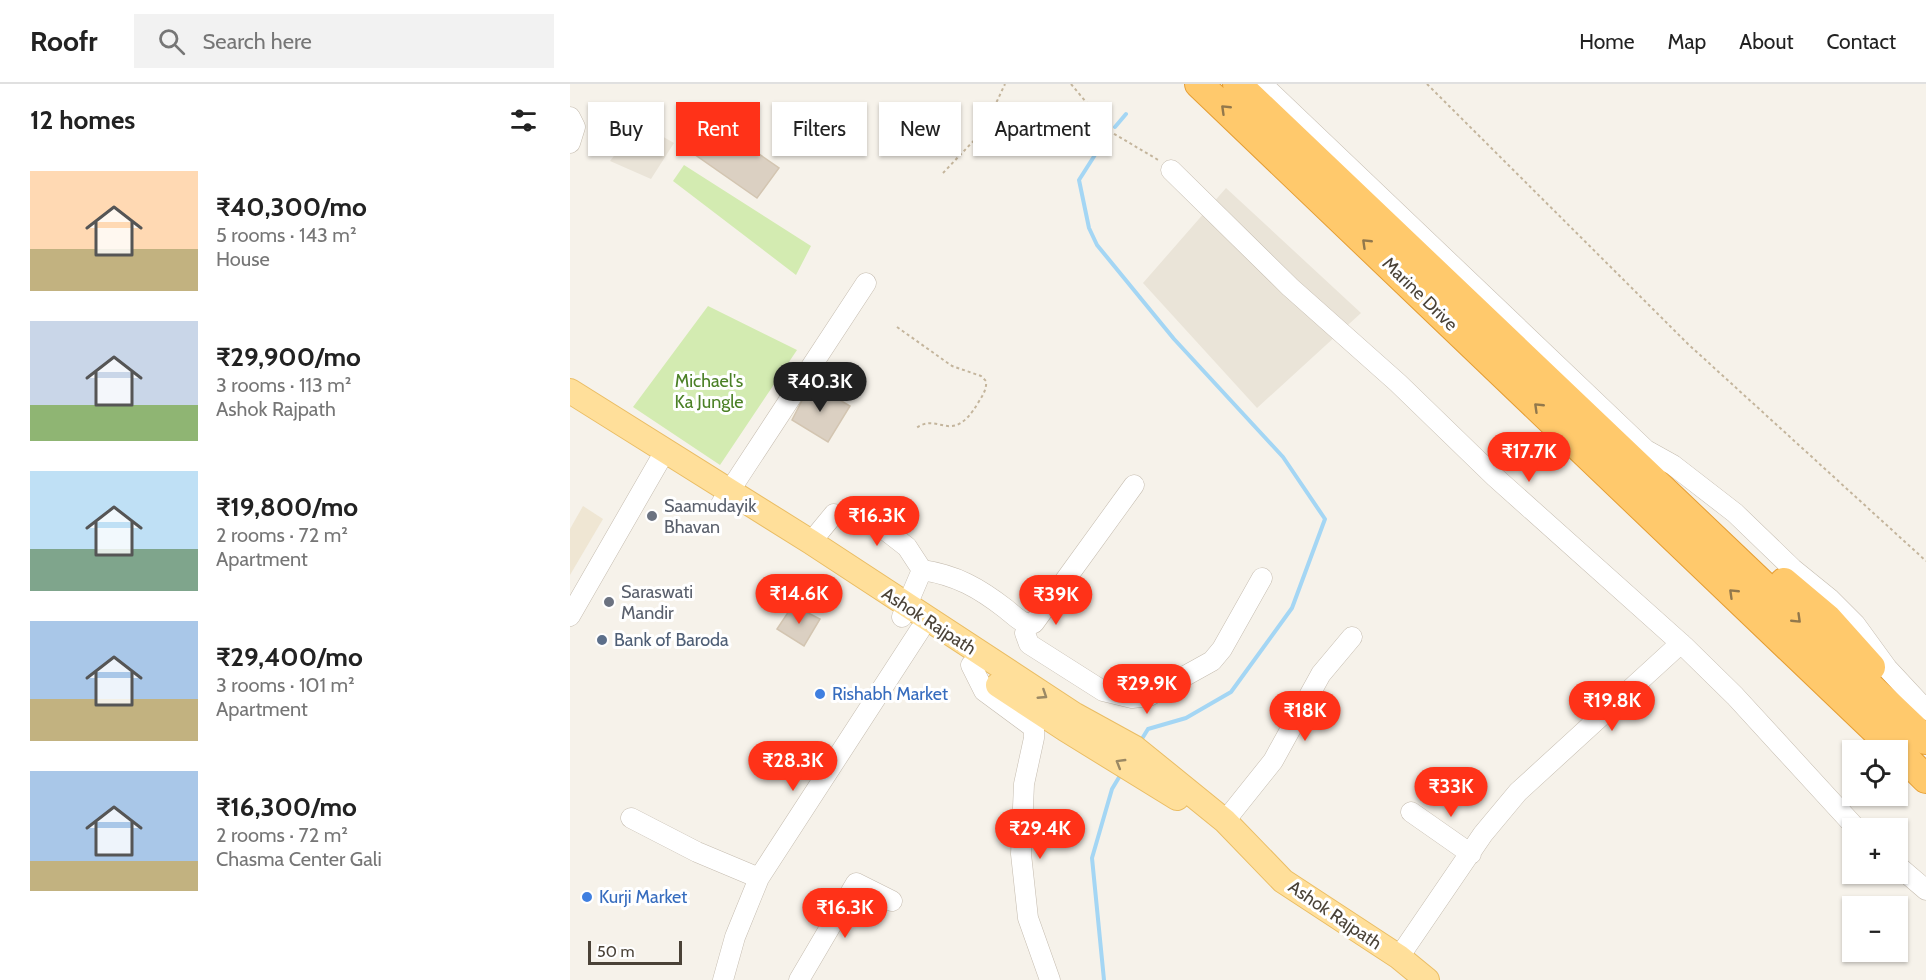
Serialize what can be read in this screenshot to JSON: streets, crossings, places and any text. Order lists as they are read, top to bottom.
{
  "streets": {
    "highway": ["Marine Drive"],
    "main road": ["Ashok Rajpath"]
  },
  "parks": ["Michael's Ka Jungle"],
  "places": [
    "Saamudayik Bhavan",
    "Saraswati Mandir",
    "Bank of Baroda",
    "Rishabh Market",
    "Kurji Market"
  ],
  "scale_bar": "50 m",
  "page": {
    "header": "Roofr",
    "search": "Search here",
    "nav": [
      "Home",
      "Map",
      "About",
      "Contact"
    ],
    "heading": "12 homes",
    "chip": [
      "Buy",
      "Rent",
      "Filters",
      "New",
      "Apartment"
    ],
    "list": [
      {
        "name": "₹40,300/mo",
        "note": "5 rooms · 143 m² · House"
      },
      {
        "name": "₹29,900/mo",
        "note": "3 rooms · 113 m² · Ashok Rajpath"
      },
      {
        "name": "₹19,800/mo",
        "note": "2 rooms · 72 m² · Apartment"
      },
      {
        "name": "₹29,400/mo",
        "note": "3 rooms · 101 m² · Apartment"
      },
      {
        "name": "₹16,300/mo",
        "note": "2 rooms · 72 m² · Chasma Center Gali"
      }
    ],
    "price": [
      "₹40.3K",
      "₹17.7K",
      "₹16.3K",
      "₹14.6K",
      "₹39K",
      "₹29.9K",
      "₹19.8K",
      "₹18K",
      "₹28.3K",
      "₹33K",
      "₹29.4K",
      "₹16.3K"
    ],
    "map_buttons": ["+", "−"],
    "scale": "50 m"
  }
}
